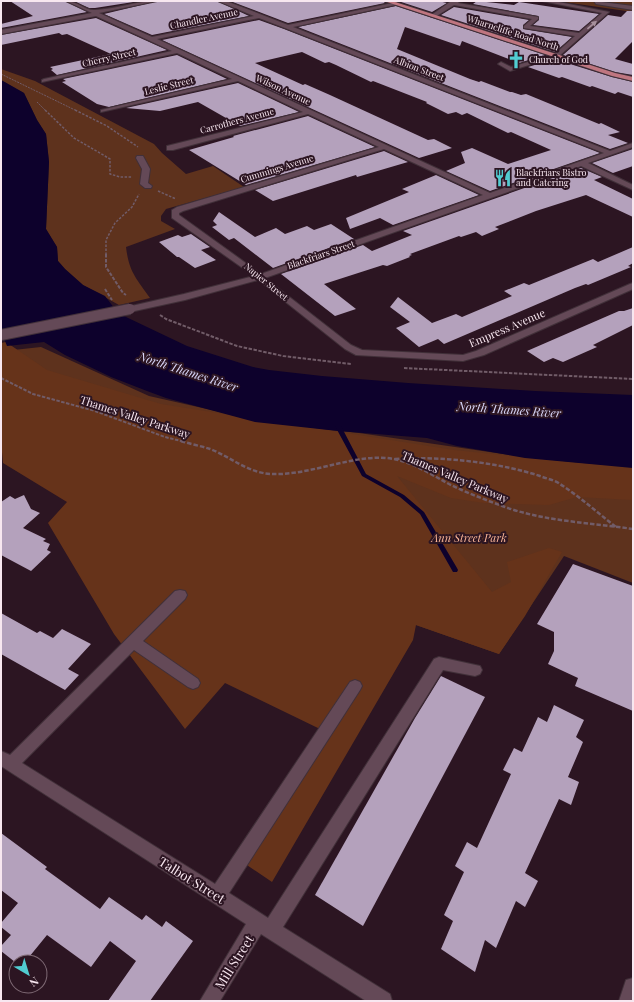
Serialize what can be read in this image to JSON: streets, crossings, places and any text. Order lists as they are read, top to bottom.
{
  "streets": {
    "main road": ["Wharncliffe Road North"],
    "street": [
      "Chandler Avenue",
      "Cherry Street",
      "Albion Street",
      "Leslie Street",
      "Wilson Avenue",
      "Carrothers Avenue",
      "Cummings Avenue",
      "Blackfriars Street",
      "Napier Street",
      "Empress Avenue",
      "Talbot Street",
      "Mill Street"
    ],
    "path": ["Thames Valley Parkway"]
  },
  "crossings": [
    ["Chandler Avenue", "Albion Street"],
    ["Chandler Avenue", "Wilson Avenue"],
    ["Cherry Street", "Wilson Avenue"],
    ["Albion Street", "Blackfriars Street"],
    ["Leslie Street", "Wilson Avenue"],
    ["Wilson Avenue", "Carrothers Avenue"],
    ["Wilson Avenue", "Cummings Avenue"],
    ["Wilson Avenue", "Blackfriars Street"],
    ["Cummings Avenue", "Napier Street"],
    ["Blackfriars Street", "Napier Street"],
    ["Napier Street", "Empress Avenue"],
    ["Talbot Street", "Mill Street"]
  ],
  "water": ["North Thames River"],
  "parks": ["Ann Street Park"],
  "places": {
    "church": ["Church of God"],
    "restaurant": ["Blackfriars Bistro and Catering"]
  },
  "north": "bottom right"
}
